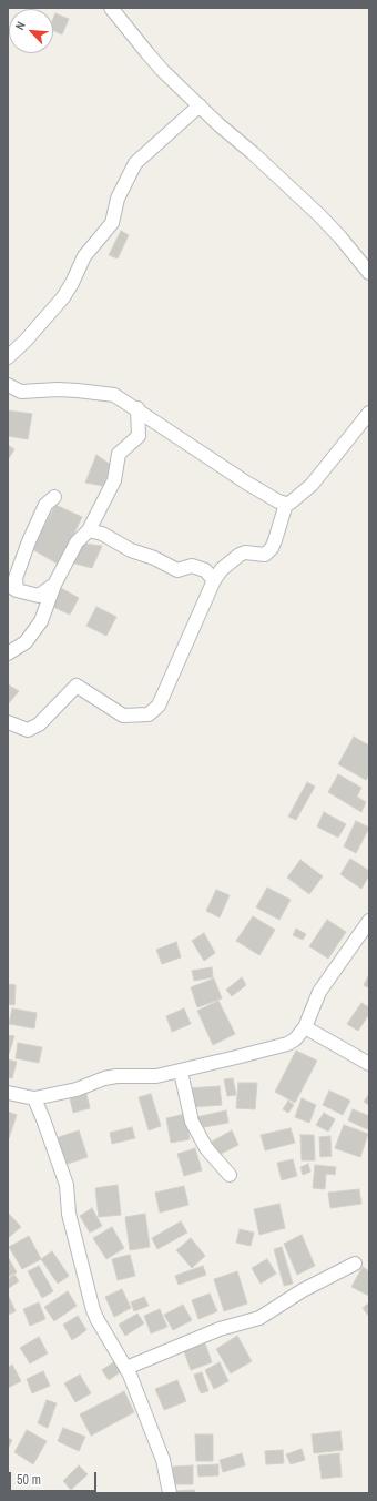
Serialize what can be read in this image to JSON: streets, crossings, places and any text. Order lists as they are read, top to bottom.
{
  "scale_bar": "50 m",
  "north": "top left"
}
